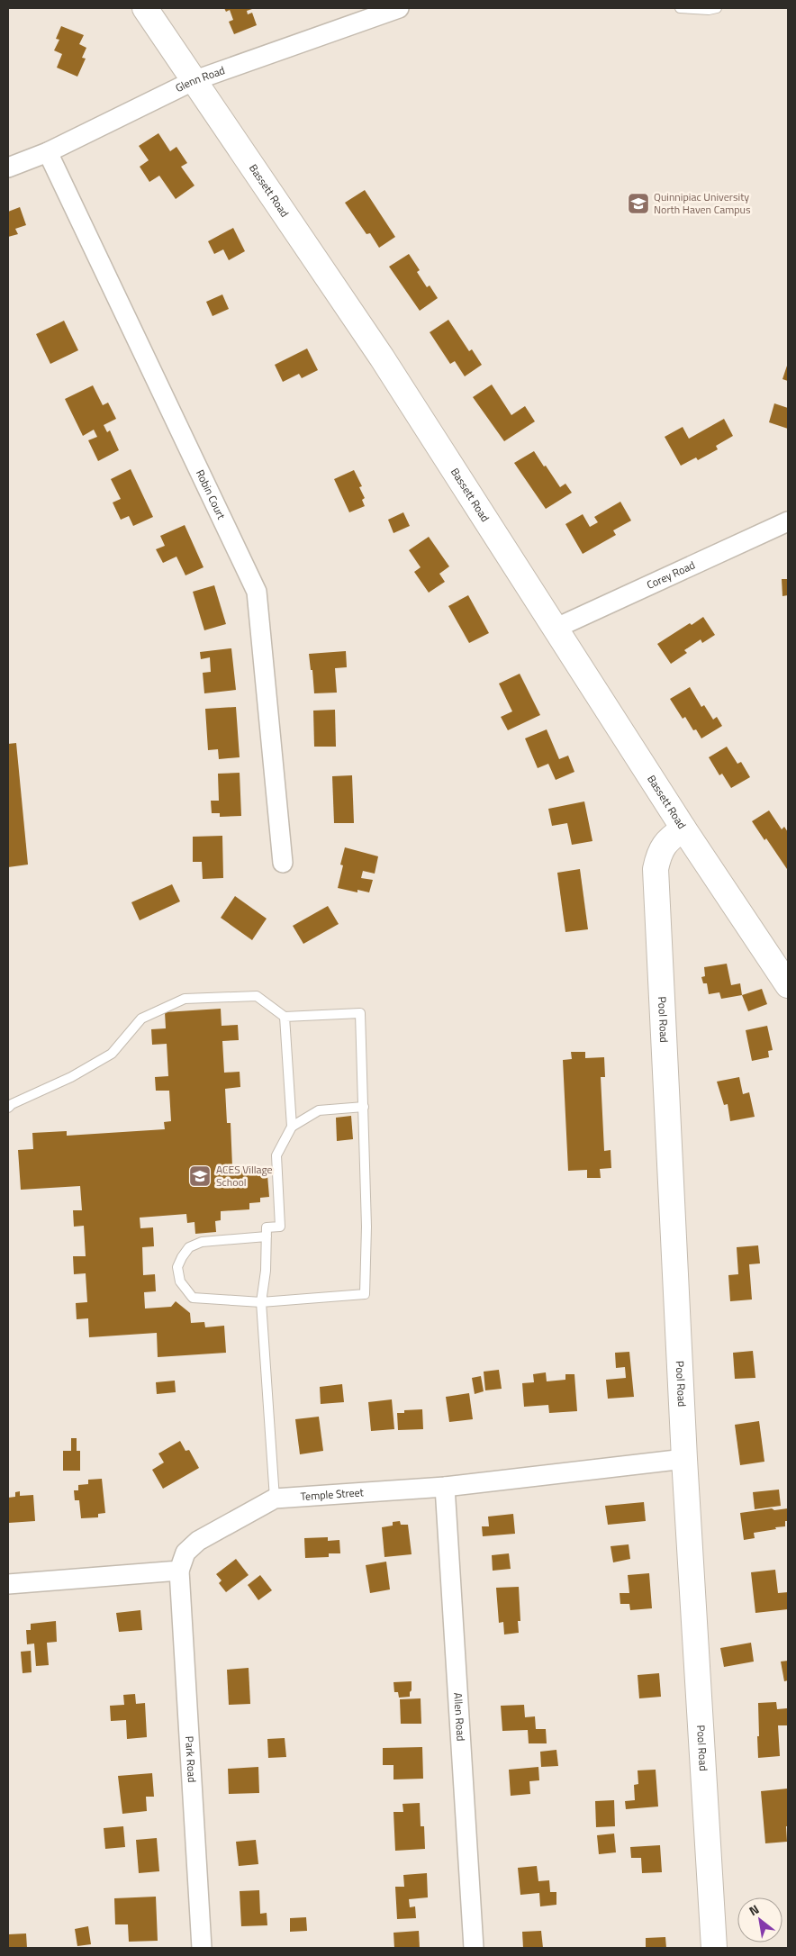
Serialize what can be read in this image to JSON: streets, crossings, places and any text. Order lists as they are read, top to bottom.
{
  "streets": {
    "street": [
      "Glenn Road",
      "Bassett Road",
      "Robin Court",
      "Corey Road",
      "Pool Road",
      "Temple Street",
      "Allen Road",
      "Park Road"
    ]
  },
  "crossings": [
    ["Glenn Road", "Bassett Road"],
    ["Glenn Road", "Robin Court"],
    ["Bassett Road", "Corey Road"],
    ["Bassett Road", "Pool Road"],
    ["Pool Road", "Temple Street"],
    ["Temple Street", "Allen Road"],
    ["Temple Street", "Park Road"]
  ],
  "places": {
    "school or university": ["Quinnipiac University North Haven Campus", "ACES Village School"]
  },
  "north": "top left"
}
